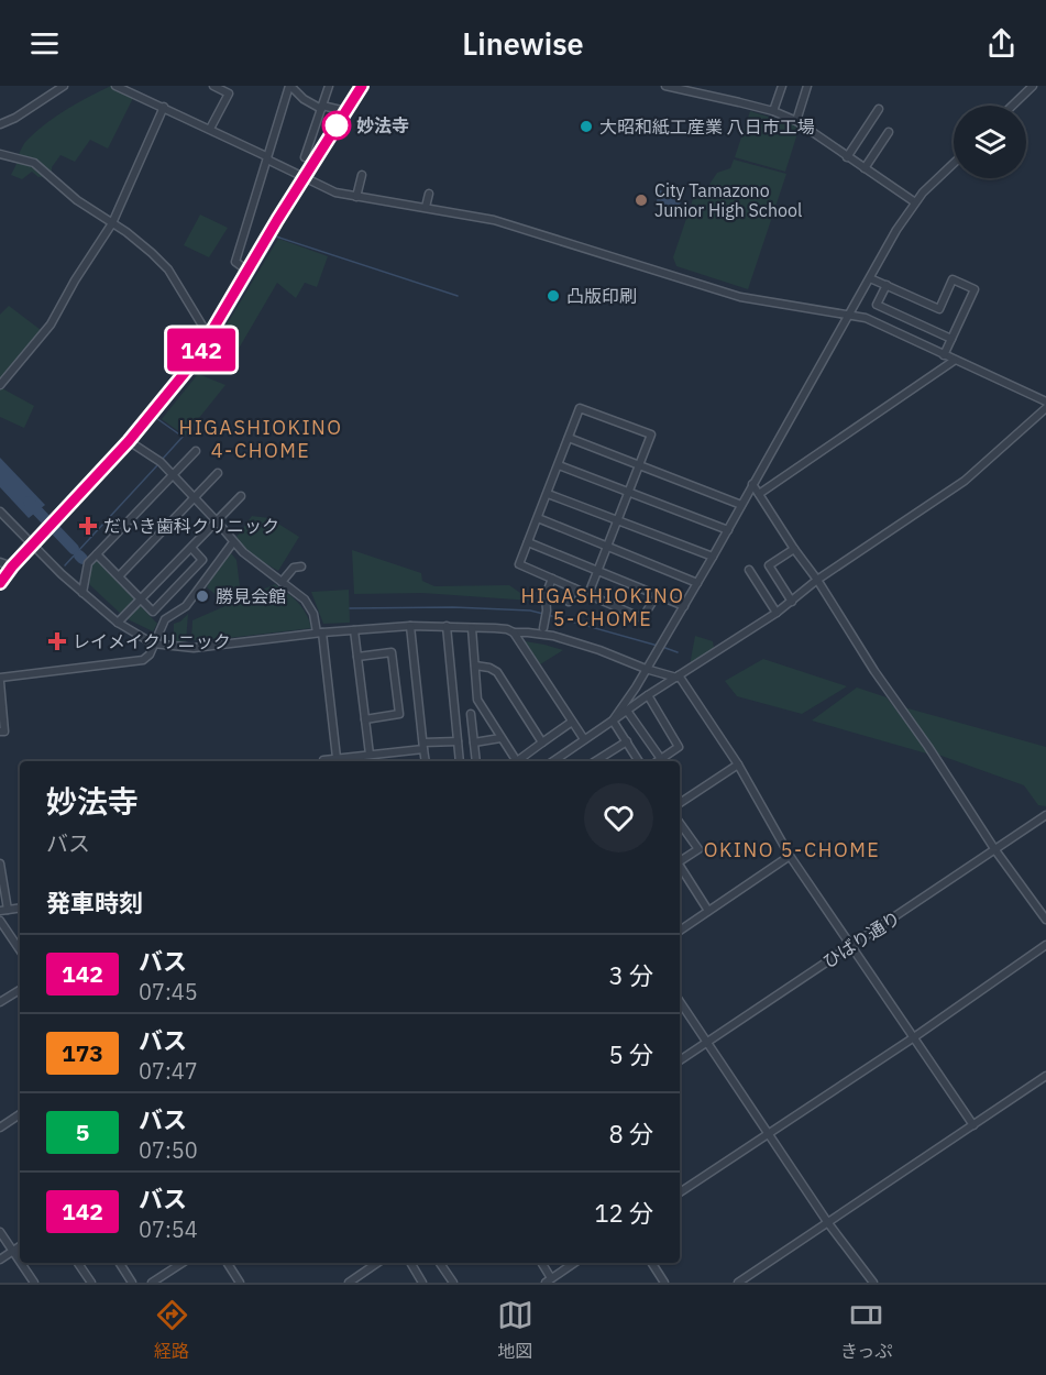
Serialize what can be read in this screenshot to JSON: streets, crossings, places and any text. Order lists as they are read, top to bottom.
{
  "streets": {
    "street": ["ひばり通り"]
  },
  "districts": ["HIGASHIOKINO 4-CHOME", "HIGASHIOKINO 5-CHOME", "OKINO 5-CHOME"],
  "places": {
    "other": [
      "妙法寺",
      "大昭和紙工産業 八日市工場",
      "City Tamazono Junior High School",
      "凸版印刷",
      "勝見会館"
    ],
    "health": ["だいき歯科クリニック", "レイメイクリニック"]
  },
  "lines": ["bus line 142"],
  "page": {
    "header": "Linewise",
    "on_map": "142",
    "heading": [
      ["妙法寺", "バス"],
      "発車時刻"
    ],
    "list": [
      {
        "mark": "142",
        "name": "バス",
        "note": "07:45",
        "value": "3 分"
      },
      {
        "mark": "173",
        "name": "バス",
        "note": "07:47",
        "value": "5 分"
      },
      {
        "mark": "5",
        "name": "バス",
        "note": "07:50",
        "value": "8 分"
      },
      {
        "mark": "142",
        "name": "バス",
        "note": "07:54",
        "value": "12 分"
      }
    ],
    "tabs": ["経路", "地図", "きっぷ"]
  }
}
